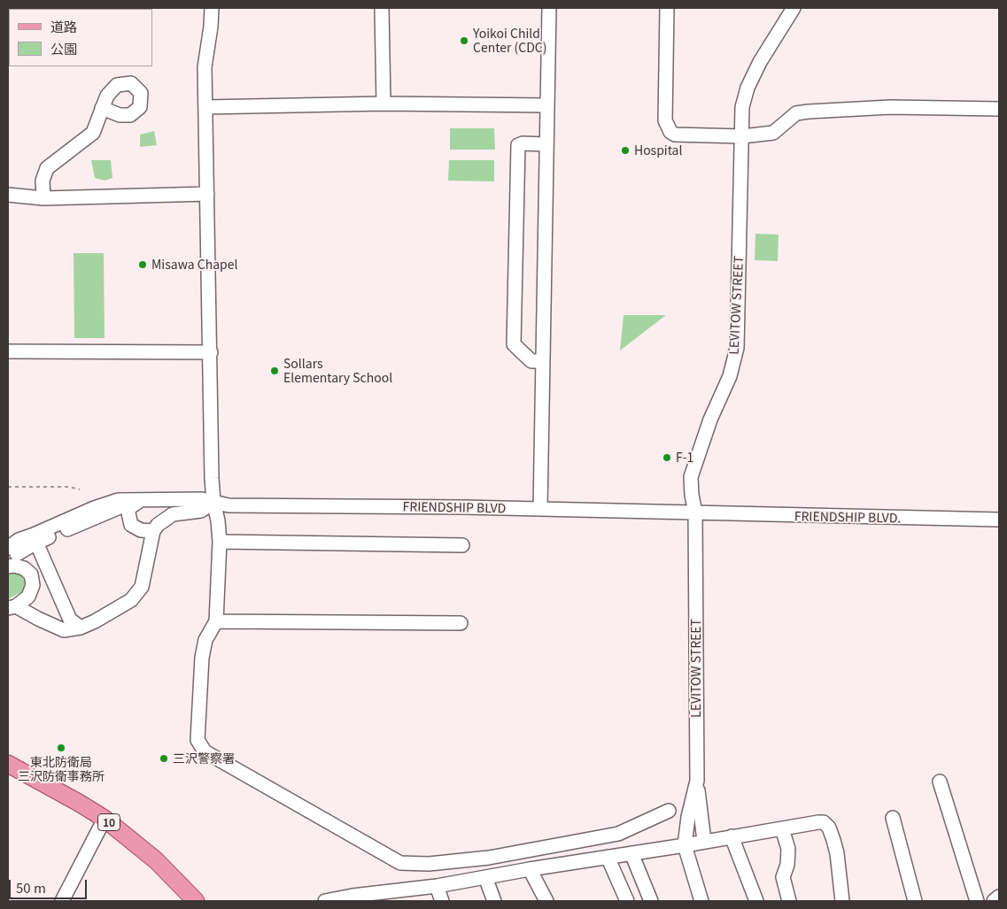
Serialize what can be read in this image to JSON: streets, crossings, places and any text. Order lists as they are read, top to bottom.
{
  "streets": {
    "main road": ["10"],
    "street": ["LEVITOW STREET", "FRIENDSHIP BLVD", "FRIENDSHIP BLVD."]
  },
  "crossings": [
    ["LEVITOW STREET", "FRIENDSHIP BLVD"],
    ["LEVITOW STREET", "FRIENDSHIP BLVD."],
    ["FRIENDSHIP BLVD", "FRIENDSHIP BLVD."]
  ],
  "places": [
    "Yoikoi Child Center (CDC)",
    "Hospital",
    "Misawa Chapel",
    "Sollars Elementary School",
    "F-1",
    "東北防衛局 三沢防衛事務所",
    "三沢警察署"
  ],
  "legend": ["道路", "公園"],
  "scale_bar": "50 m"
}
